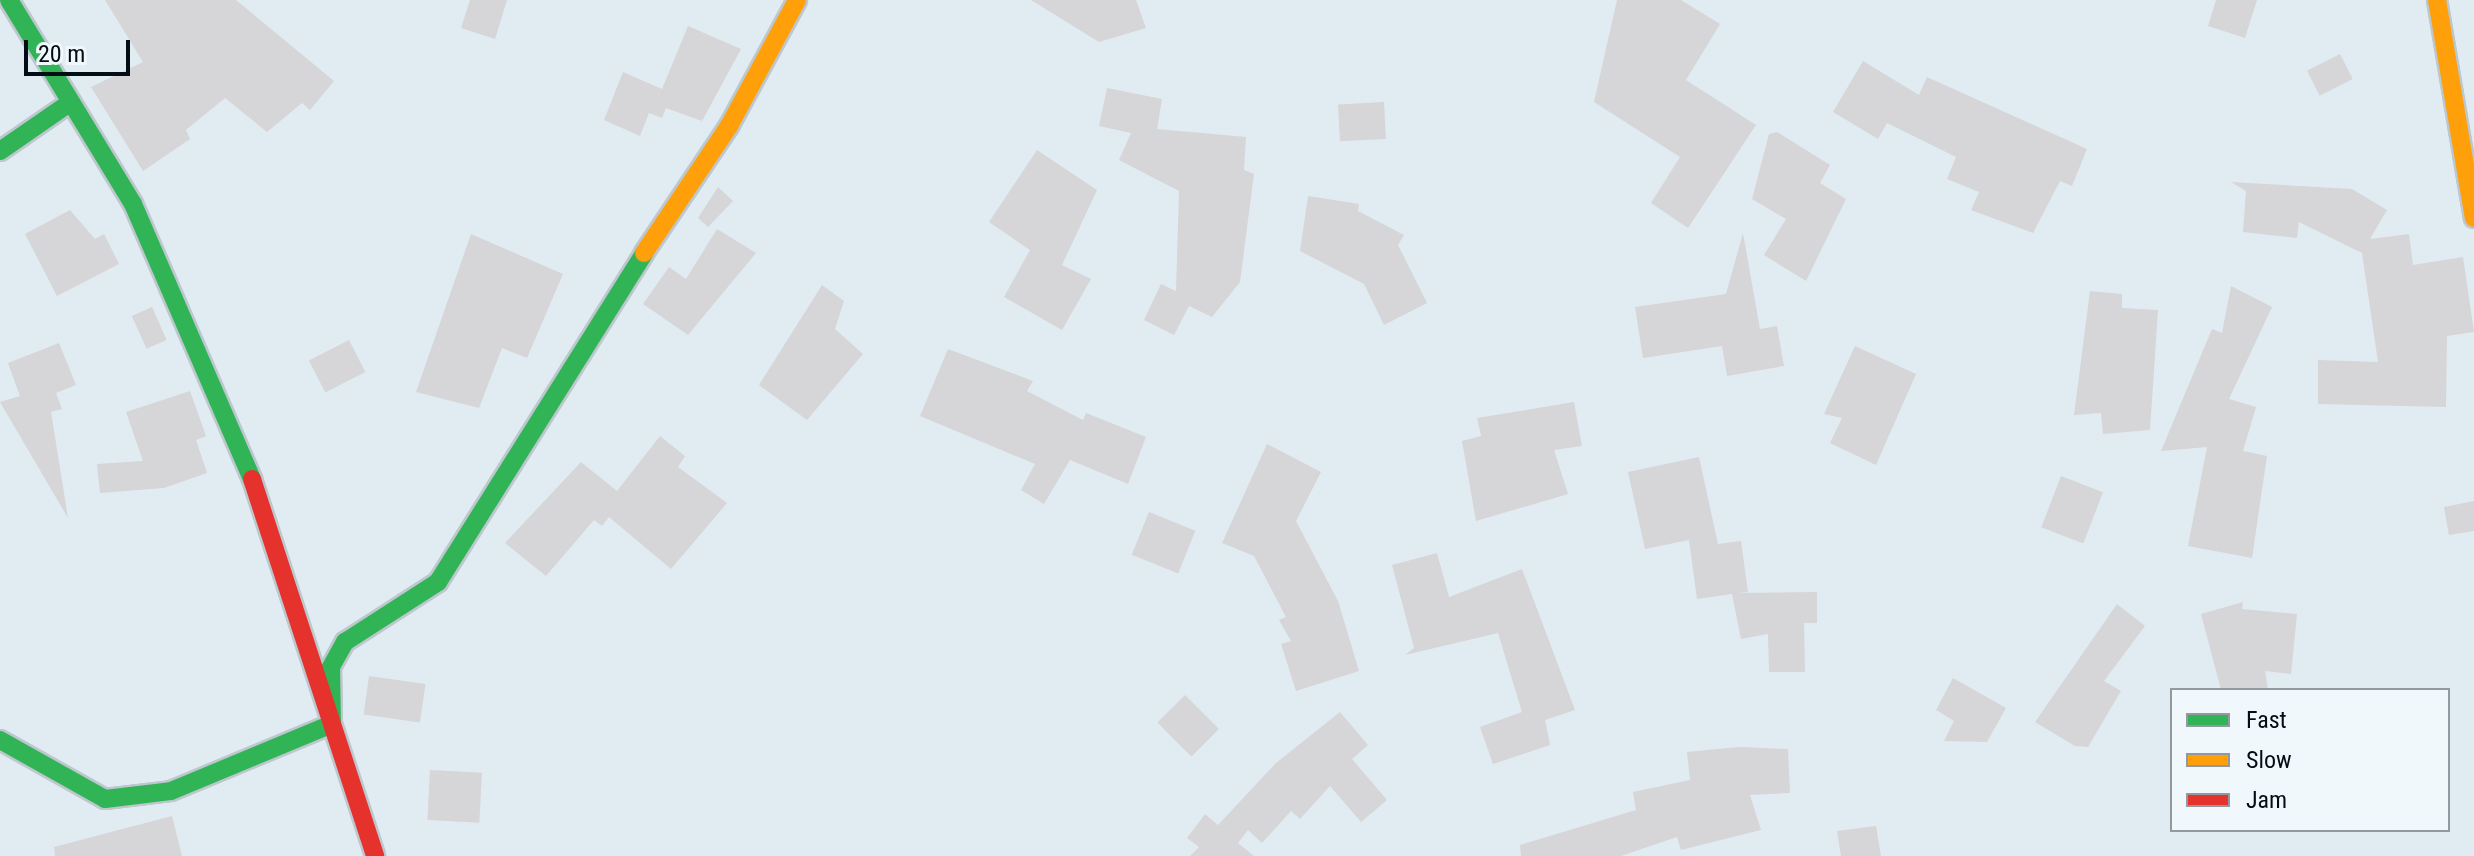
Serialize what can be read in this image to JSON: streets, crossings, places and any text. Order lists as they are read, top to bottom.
{
  "legend": ["Fast", "Slow", "Jam"],
  "scale_bar": "20 m"
}
